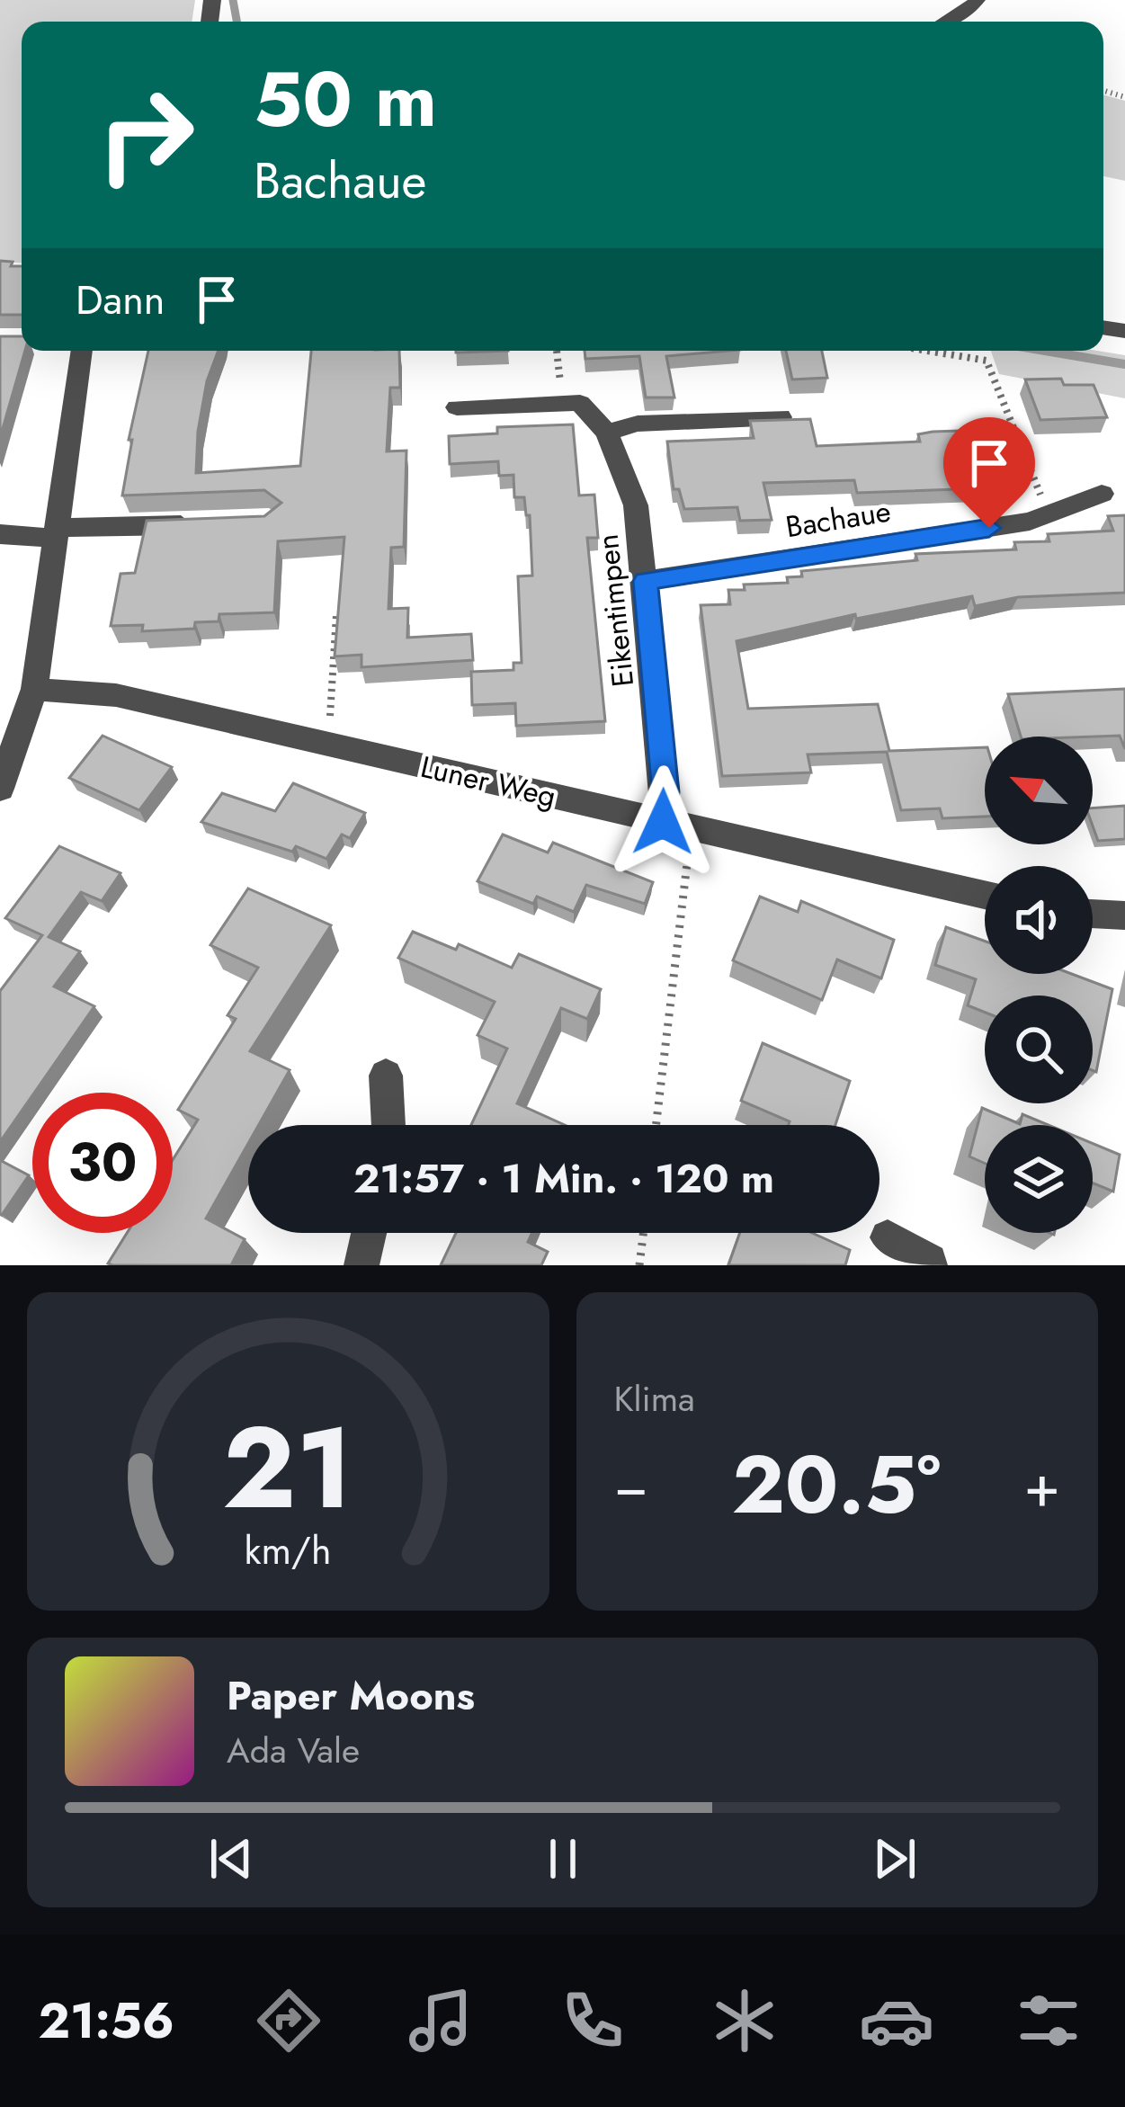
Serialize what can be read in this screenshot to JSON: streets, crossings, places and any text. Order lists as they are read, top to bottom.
{
  "streets": {
    "street": ["Bachaue", "Eikentimpen", "Luner Weg"]
  },
  "crossings": [
    ["Bachaue", "Eikentimpen"],
    ["Eikentimpen", "Luner Weg"]
  ],
  "north": "top left",
  "page": {
    "turn": ["50 m", "Bachaue"],
    "then": "Dann",
    "limit": "30",
    "trip": "21:57 · 1 Min. · 120 m",
    "tile": "Klima",
    "heat": ["−", "20.5°", "+"],
    "song": ["Paper Moons", "Ada Vale"],
    "tabs": "21:56",
    "gauge": ["21", "km/h"]
  }
}
